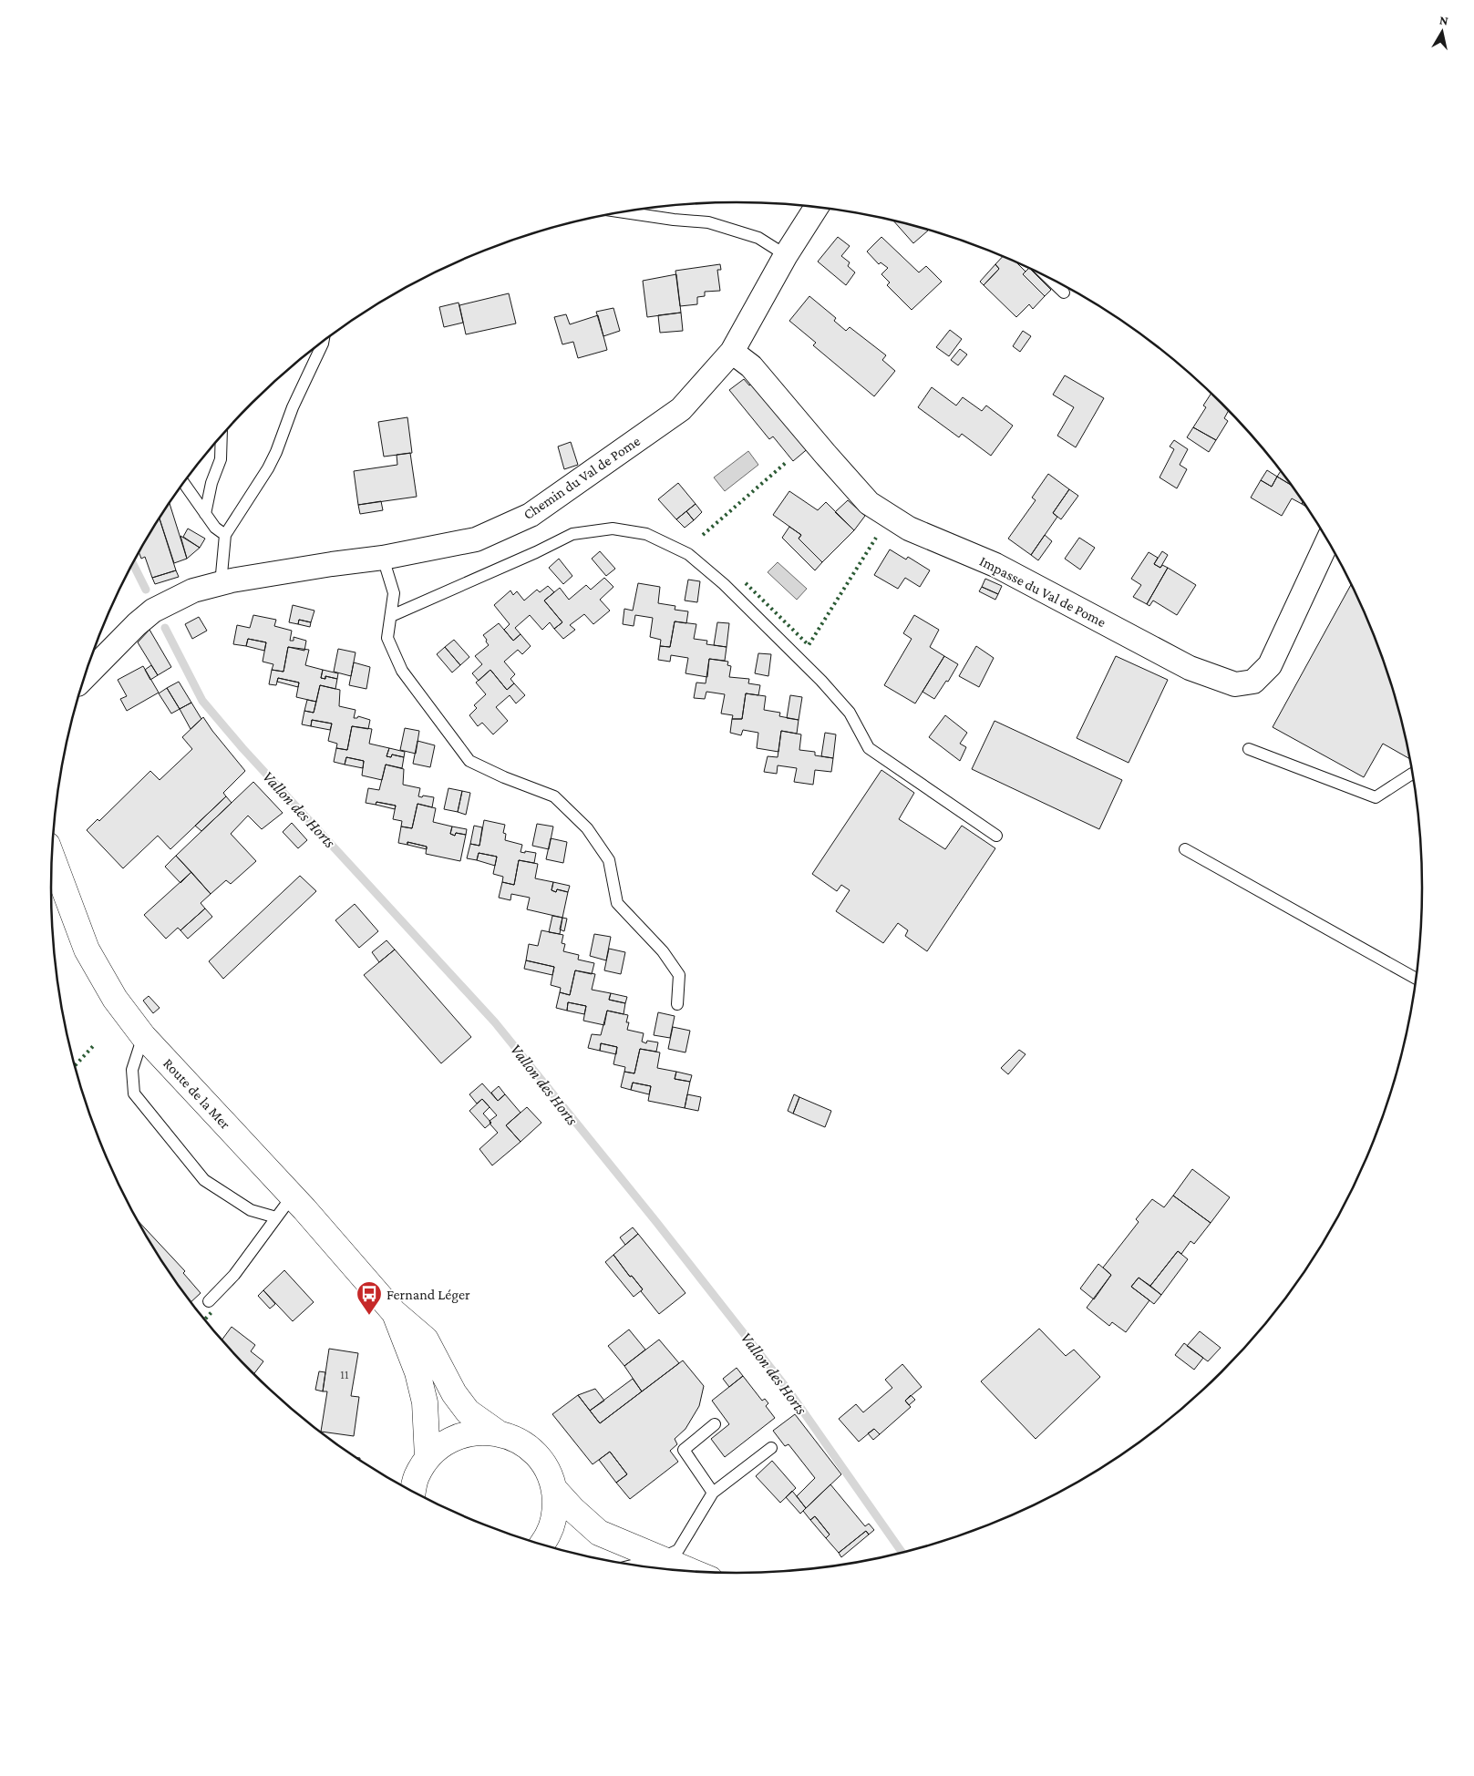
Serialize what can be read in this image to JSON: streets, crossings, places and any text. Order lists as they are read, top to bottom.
{
  "streets": {
    "main road": ["Route de la Mer"],
    "street": ["Chemin du Val de Pome", "Impasse du Val de Pome"]
  },
  "crossings": [
    ["Chemin du Val de Pome", "Impasse du Val de Pome"]
  ],
  "water": ["Vallon des Horts"],
  "places": {
    "bus stop": ["Fernand Léger"]
  },
  "house_numbers": ["11"],
  "north": "top"
}
